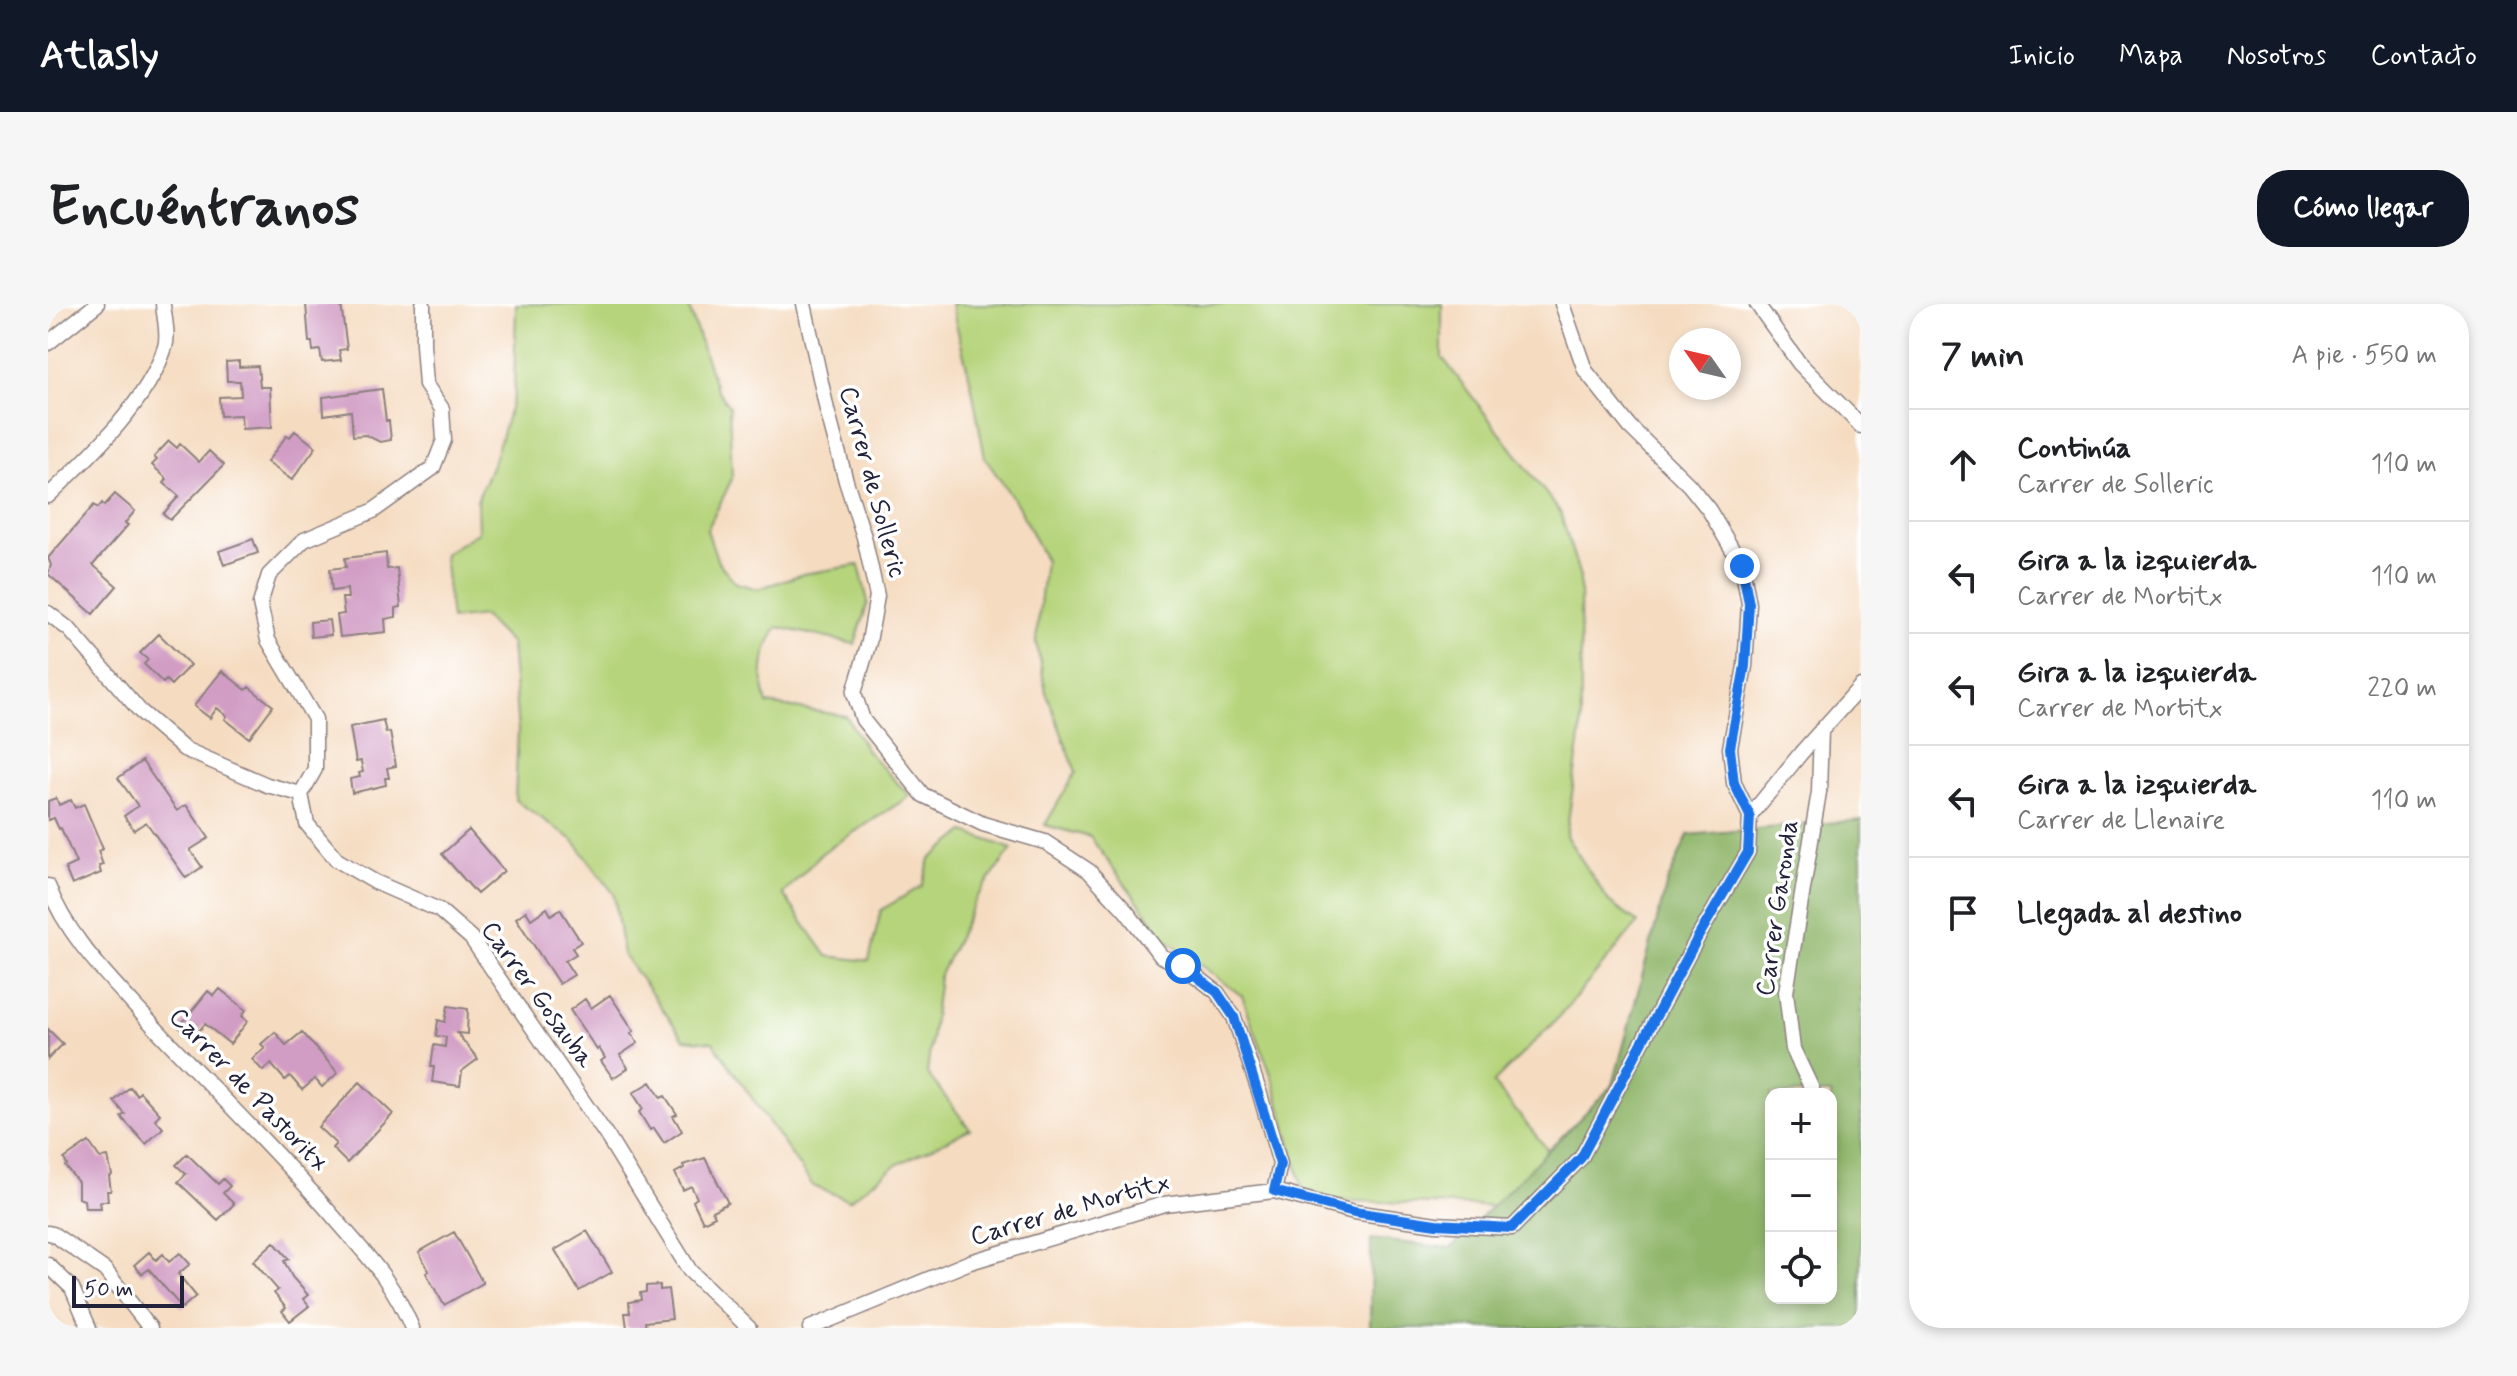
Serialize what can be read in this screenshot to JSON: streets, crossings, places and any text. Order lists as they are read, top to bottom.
{
  "streets": {
    "street": [
      "Carrer de Solleric",
      "Carrer Garonda",
      "Carrer Gosauba",
      "Carrer de Pastoritx",
      "Carrer de Mortitx"
    ]
  },
  "crossings": [
    ["Carrer de Solleric", "Carrer de Mortitx"]
  ],
  "scale_bar": "50 m",
  "north": "top left",
  "page": {
    "header": "Atlasly",
    "nav": [
      "Inicio",
      "Mapa",
      "Nosotros",
      "Contacto"
    ],
    "buttons": "Cómo llegar",
    "title": "Encuéntranos",
    "heading": ["7 min", "A pie · 550 m"],
    "list": [
      ["Continúa", "Carrer de Solleric", "110 m"],
      ["Gira a la izquierda", "Carrer de Mortitx", "110 m"],
      ["Gira a la izquierda", "Carrer de Mortitx", "220 m"],
      ["Gira a la izquierda", "Carrer de Llenaire", "110 m"],
      "Llegada al destino"
    ],
    "map_buttons": ["+", "−"],
    "scale": "50 m"
  }
}
